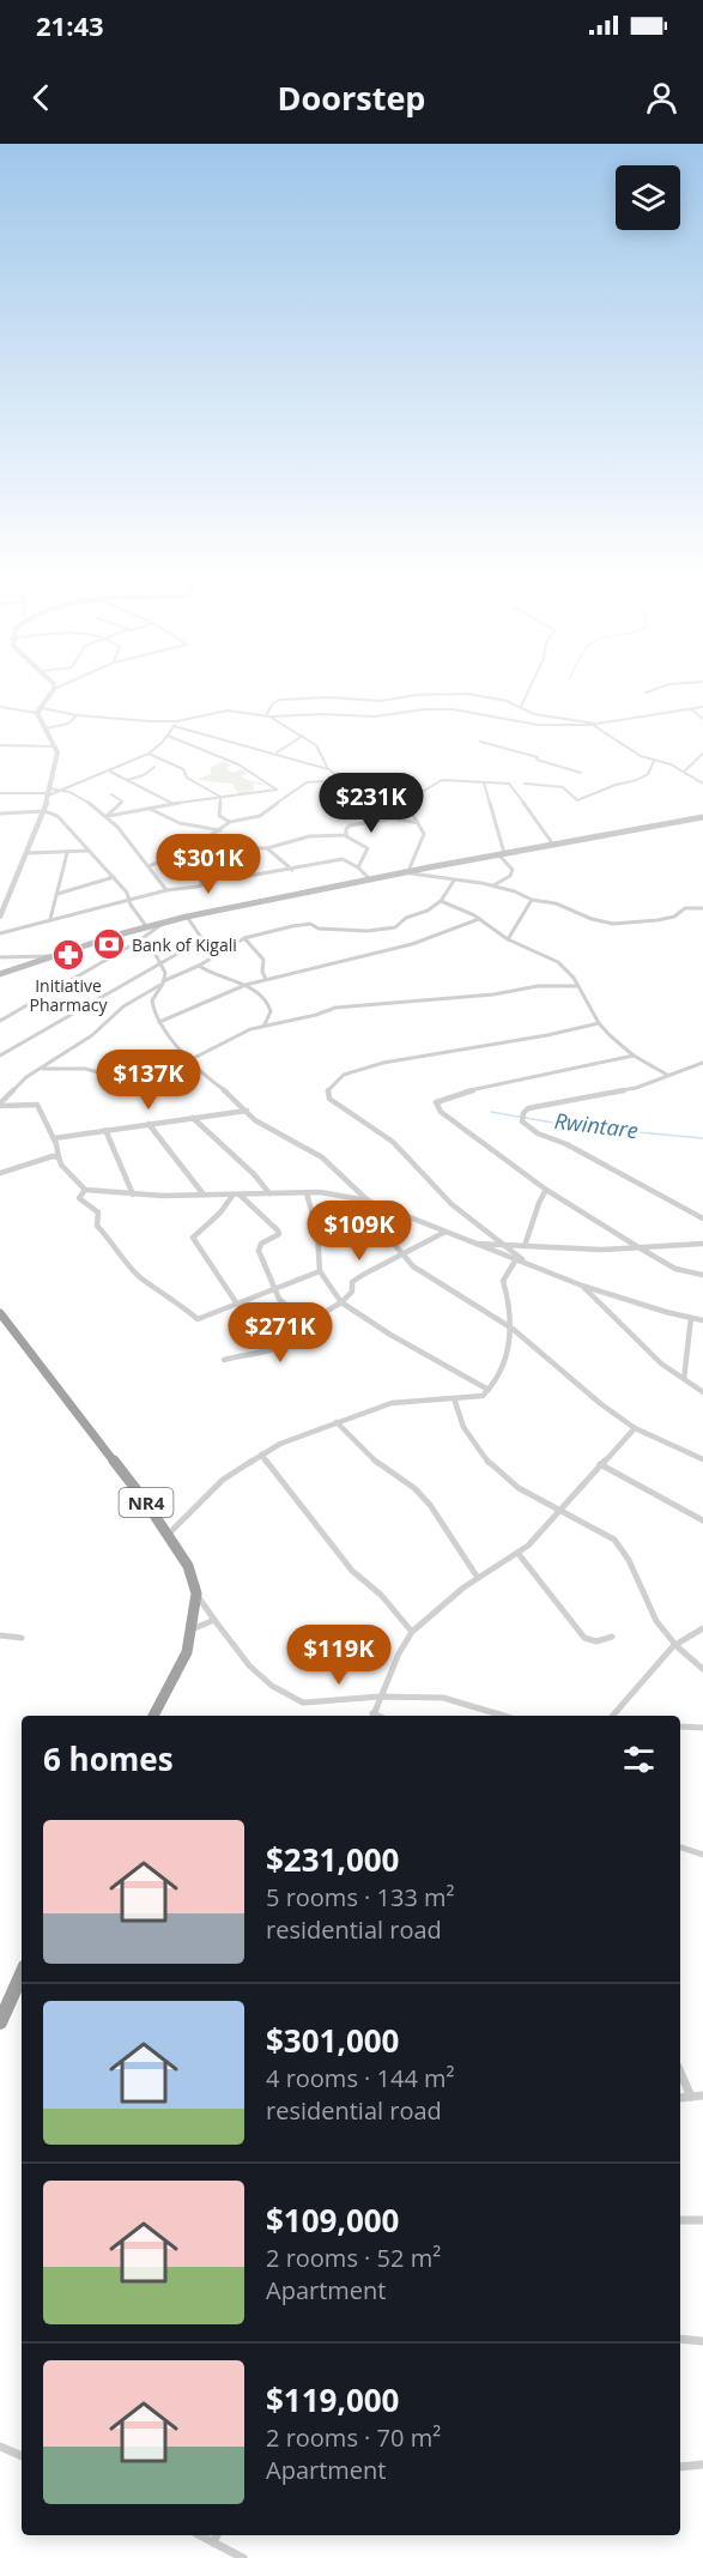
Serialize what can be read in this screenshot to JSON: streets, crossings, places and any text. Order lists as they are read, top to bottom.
{
  "streets": {
    "highway": ["NR4"]
  },
  "water": ["Rwintare"],
  "places": {
    "bank": ["Bank of Kigali"],
    "pharmacy": ["Initiative Pharmacy"]
  },
  "page": {
    "status": "21:43",
    "header": "Doorstep",
    "price": [
      "$231K",
      "$301K",
      "$137K",
      "$109K",
      "$271K",
      "$119K"
    ],
    "heading": "6 homes",
    "list": [
      {
        "name": "$231,000",
        "note": "5 rooms · 133 m² · residential road"
      },
      {
        "name": "$301,000",
        "note": "4 rooms · 144 m² · residential road"
      },
      {
        "name": "$109,000",
        "note": "2 rooms · 52 m² · Apartment"
      },
      {
        "name": "$119,000",
        "note": "2 rooms · 70 m² · Apartment"
      }
    ]
  }
}
